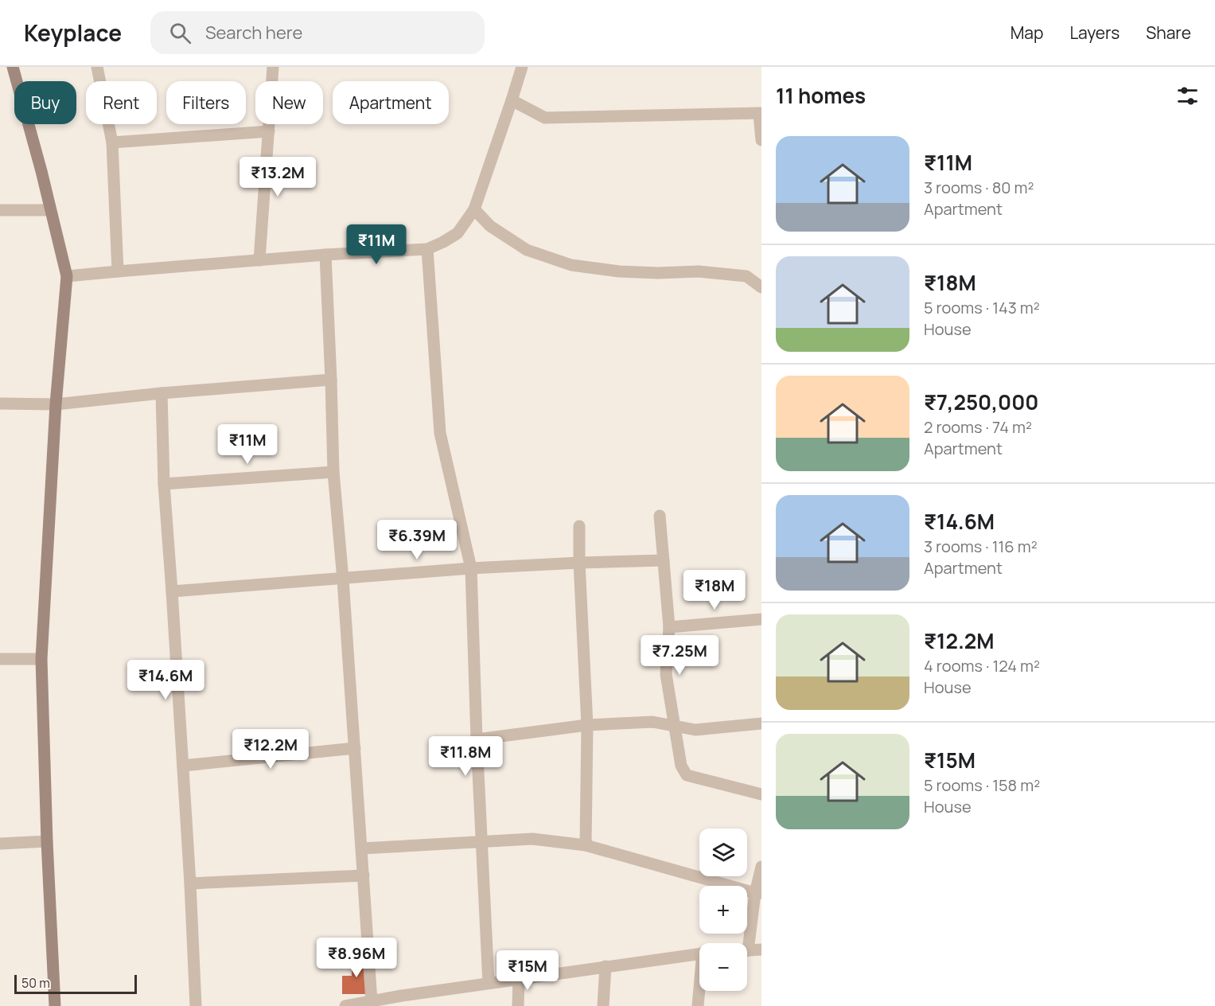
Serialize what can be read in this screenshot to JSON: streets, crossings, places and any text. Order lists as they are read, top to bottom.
{
  "scale_bar": "50 m",
  "page": {
    "header": "Keyplace",
    "search": "Search here",
    "nav": ["Map", "Layers", "Share"],
    "heading": "11 homes",
    "chip": [
      "Buy",
      "Rent",
      "Filters",
      "New",
      "Apartment"
    ],
    "list": [
      {
        "name": "₹11M",
        "note": "3 rooms · 80 m² · Apartment"
      },
      {
        "name": "₹18M",
        "note": "5 rooms · 143 m² · House"
      },
      {
        "name": "₹7,250,000",
        "note": "2 rooms · 74 m² · Apartment"
      },
      {
        "name": "₹14.6M",
        "note": "3 rooms · 116 m² · Apartment"
      },
      {
        "name": "₹12.2M",
        "note": "4 rooms · 124 m² · House"
      },
      {
        "name": "₹15M",
        "note": "5 rooms · 158 m² · House"
      }
    ],
    "price": [
      "₹13.2M",
      "₹11M",
      "₹11M",
      "₹6.39M",
      "₹18M",
      "₹7.25M",
      "₹14.6M",
      "₹12.2M",
      "₹11.8M",
      "₹8.96M",
      "₹15M"
    ],
    "map_buttons": ["+", "−"],
    "scale": "50 m"
  }
}
